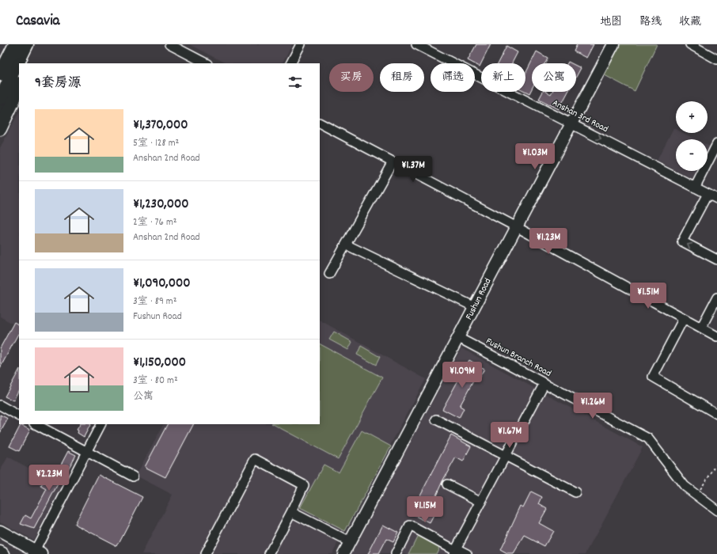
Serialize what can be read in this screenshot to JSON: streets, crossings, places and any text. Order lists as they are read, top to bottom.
{
  "streets": {
    "main road": ["Fushun Road"],
    "street": ["Anshan 3rd Road", "Fushun Branch Road"]
  },
  "crossings": [
    ["Anshan 3rd Road", "Fushun Road"],
    ["Fushun Road", "Fushun Branch Road"]
  ],
  "one_way": ["Anshan 3rd Road"],
  "page": {
    "header": "Casavia",
    "nav": ["地图", "路线", "收藏"],
    "chip": [
      "买房",
      "租房",
      "筛选",
      "新上",
      "公寓"
    ],
    "heading": "9套房源",
    "map_buttons": ["+", "−"],
    "list": [
      {
        "name": "¥1,370,000",
        "note": "5室 · 128 m² · Anshan 2nd Road"
      },
      {
        "name": "¥1,230,000",
        "note": "2室 · 76 m² · Anshan 2nd Road"
      },
      {
        "name": "¥1,090,000",
        "note": "3室 · 89 m² · Fushun Road"
      },
      {
        "name": "¥1,150,000",
        "note": "3室 · 80 m² · 公寓"
      }
    ],
    "price": [
      "¥1.03M",
      "¥1.37M",
      "¥1.23M",
      "¥1.51M",
      "¥1.09M",
      "¥1.26M",
      "¥1.67M",
      "¥2.23M",
      "¥1.15M"
    ]
  }
}
